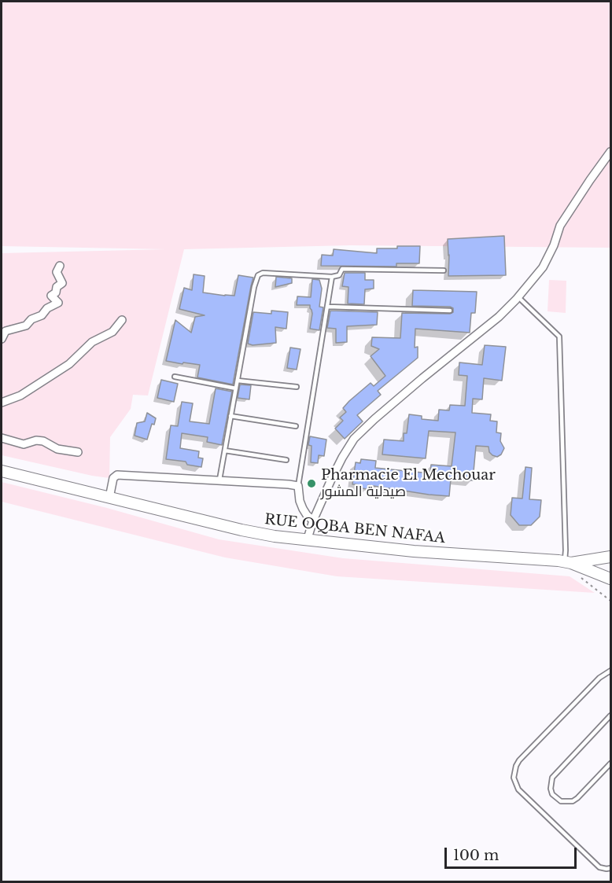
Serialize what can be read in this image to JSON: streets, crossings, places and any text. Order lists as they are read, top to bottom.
{
  "streets": {
    "street": ["RUE OQBA BEN NAFAA"]
  },
  "places": ["Pharmacie El Mechouar صيدلية المشور"],
  "scale_bar": "100 m"
}
